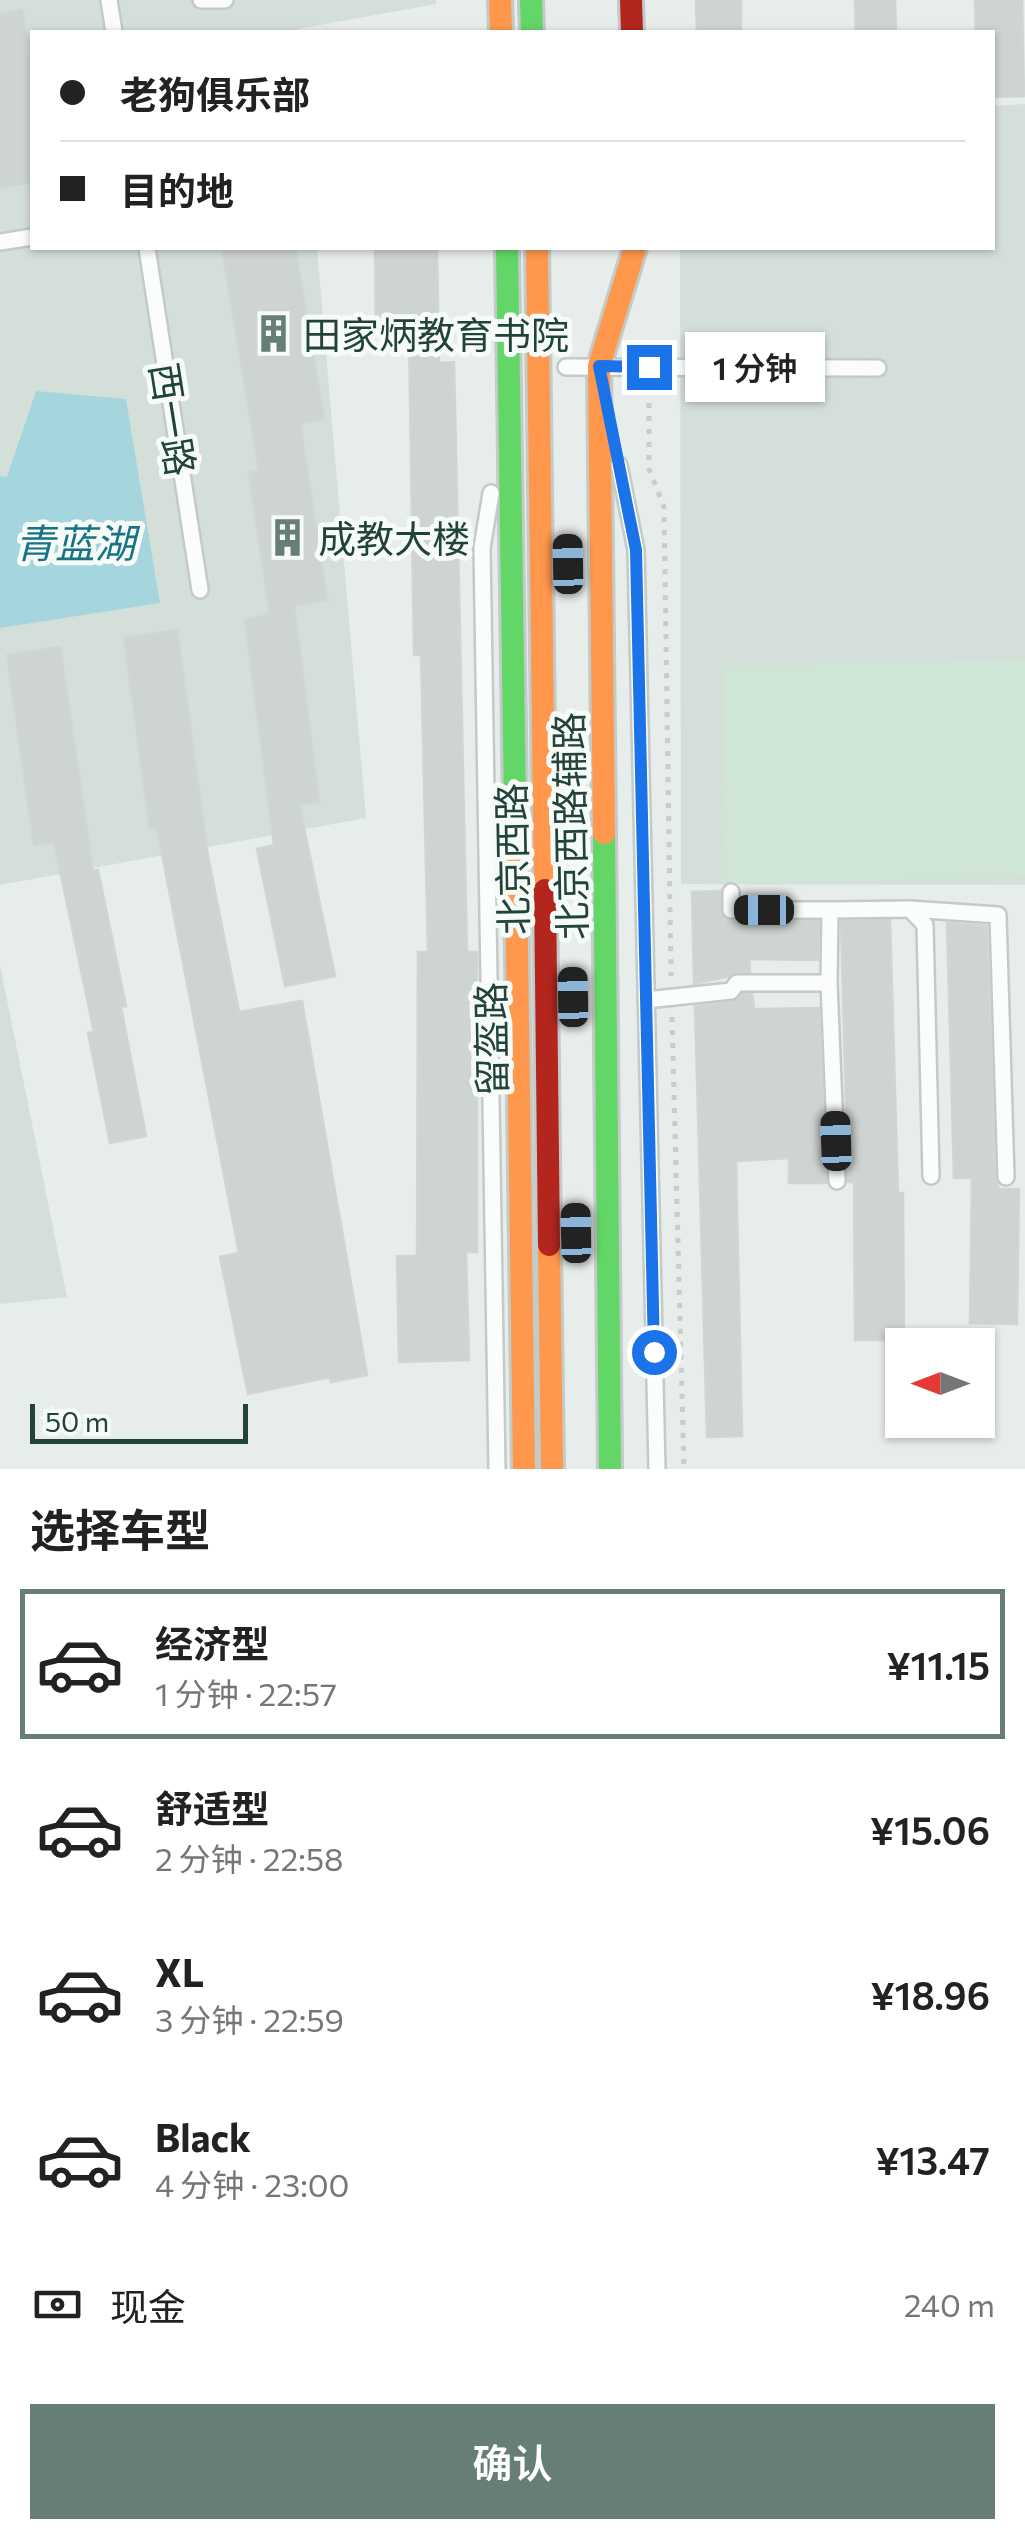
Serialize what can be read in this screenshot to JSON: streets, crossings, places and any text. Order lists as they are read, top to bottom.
{
  "streets": {
    "main road": ["北京西路辅路", "北京西路"],
    "lane": ["西一路", "留盔路"]
  },
  "crossings": [
    ["北京西路辅路", "留盔路"]
  ],
  "water": ["青蓝湖"],
  "places": {
    "building": ["田家炳教育书院", "成教大楼"]
  },
  "scale_bar": "50 m",
  "north": "left",
  "page": {
    "banner": ["老狗俱乐部", "目的地"],
    "bubble": "1 分钟",
    "scale": "50 m",
    "heading": "选择车型",
    "list": [
      {
        "name": "经济型",
        "note": "1 分钟 · 22:57",
        "value": "¥11.15"
      },
      {
        "name": "舒适型",
        "note": "2 分钟 · 22:58",
        "value": "¥15.06"
      },
      {
        "name": "XL",
        "note": "3 分钟 · 22:59",
        "value": "¥18.96"
      },
      {
        "name": "Black",
        "note": "4 分钟 · 23:00",
        "value": "¥13.47"
      }
    ],
    "pay": ["现金", "240 m"],
    "buttons": "确认"
  }
}
